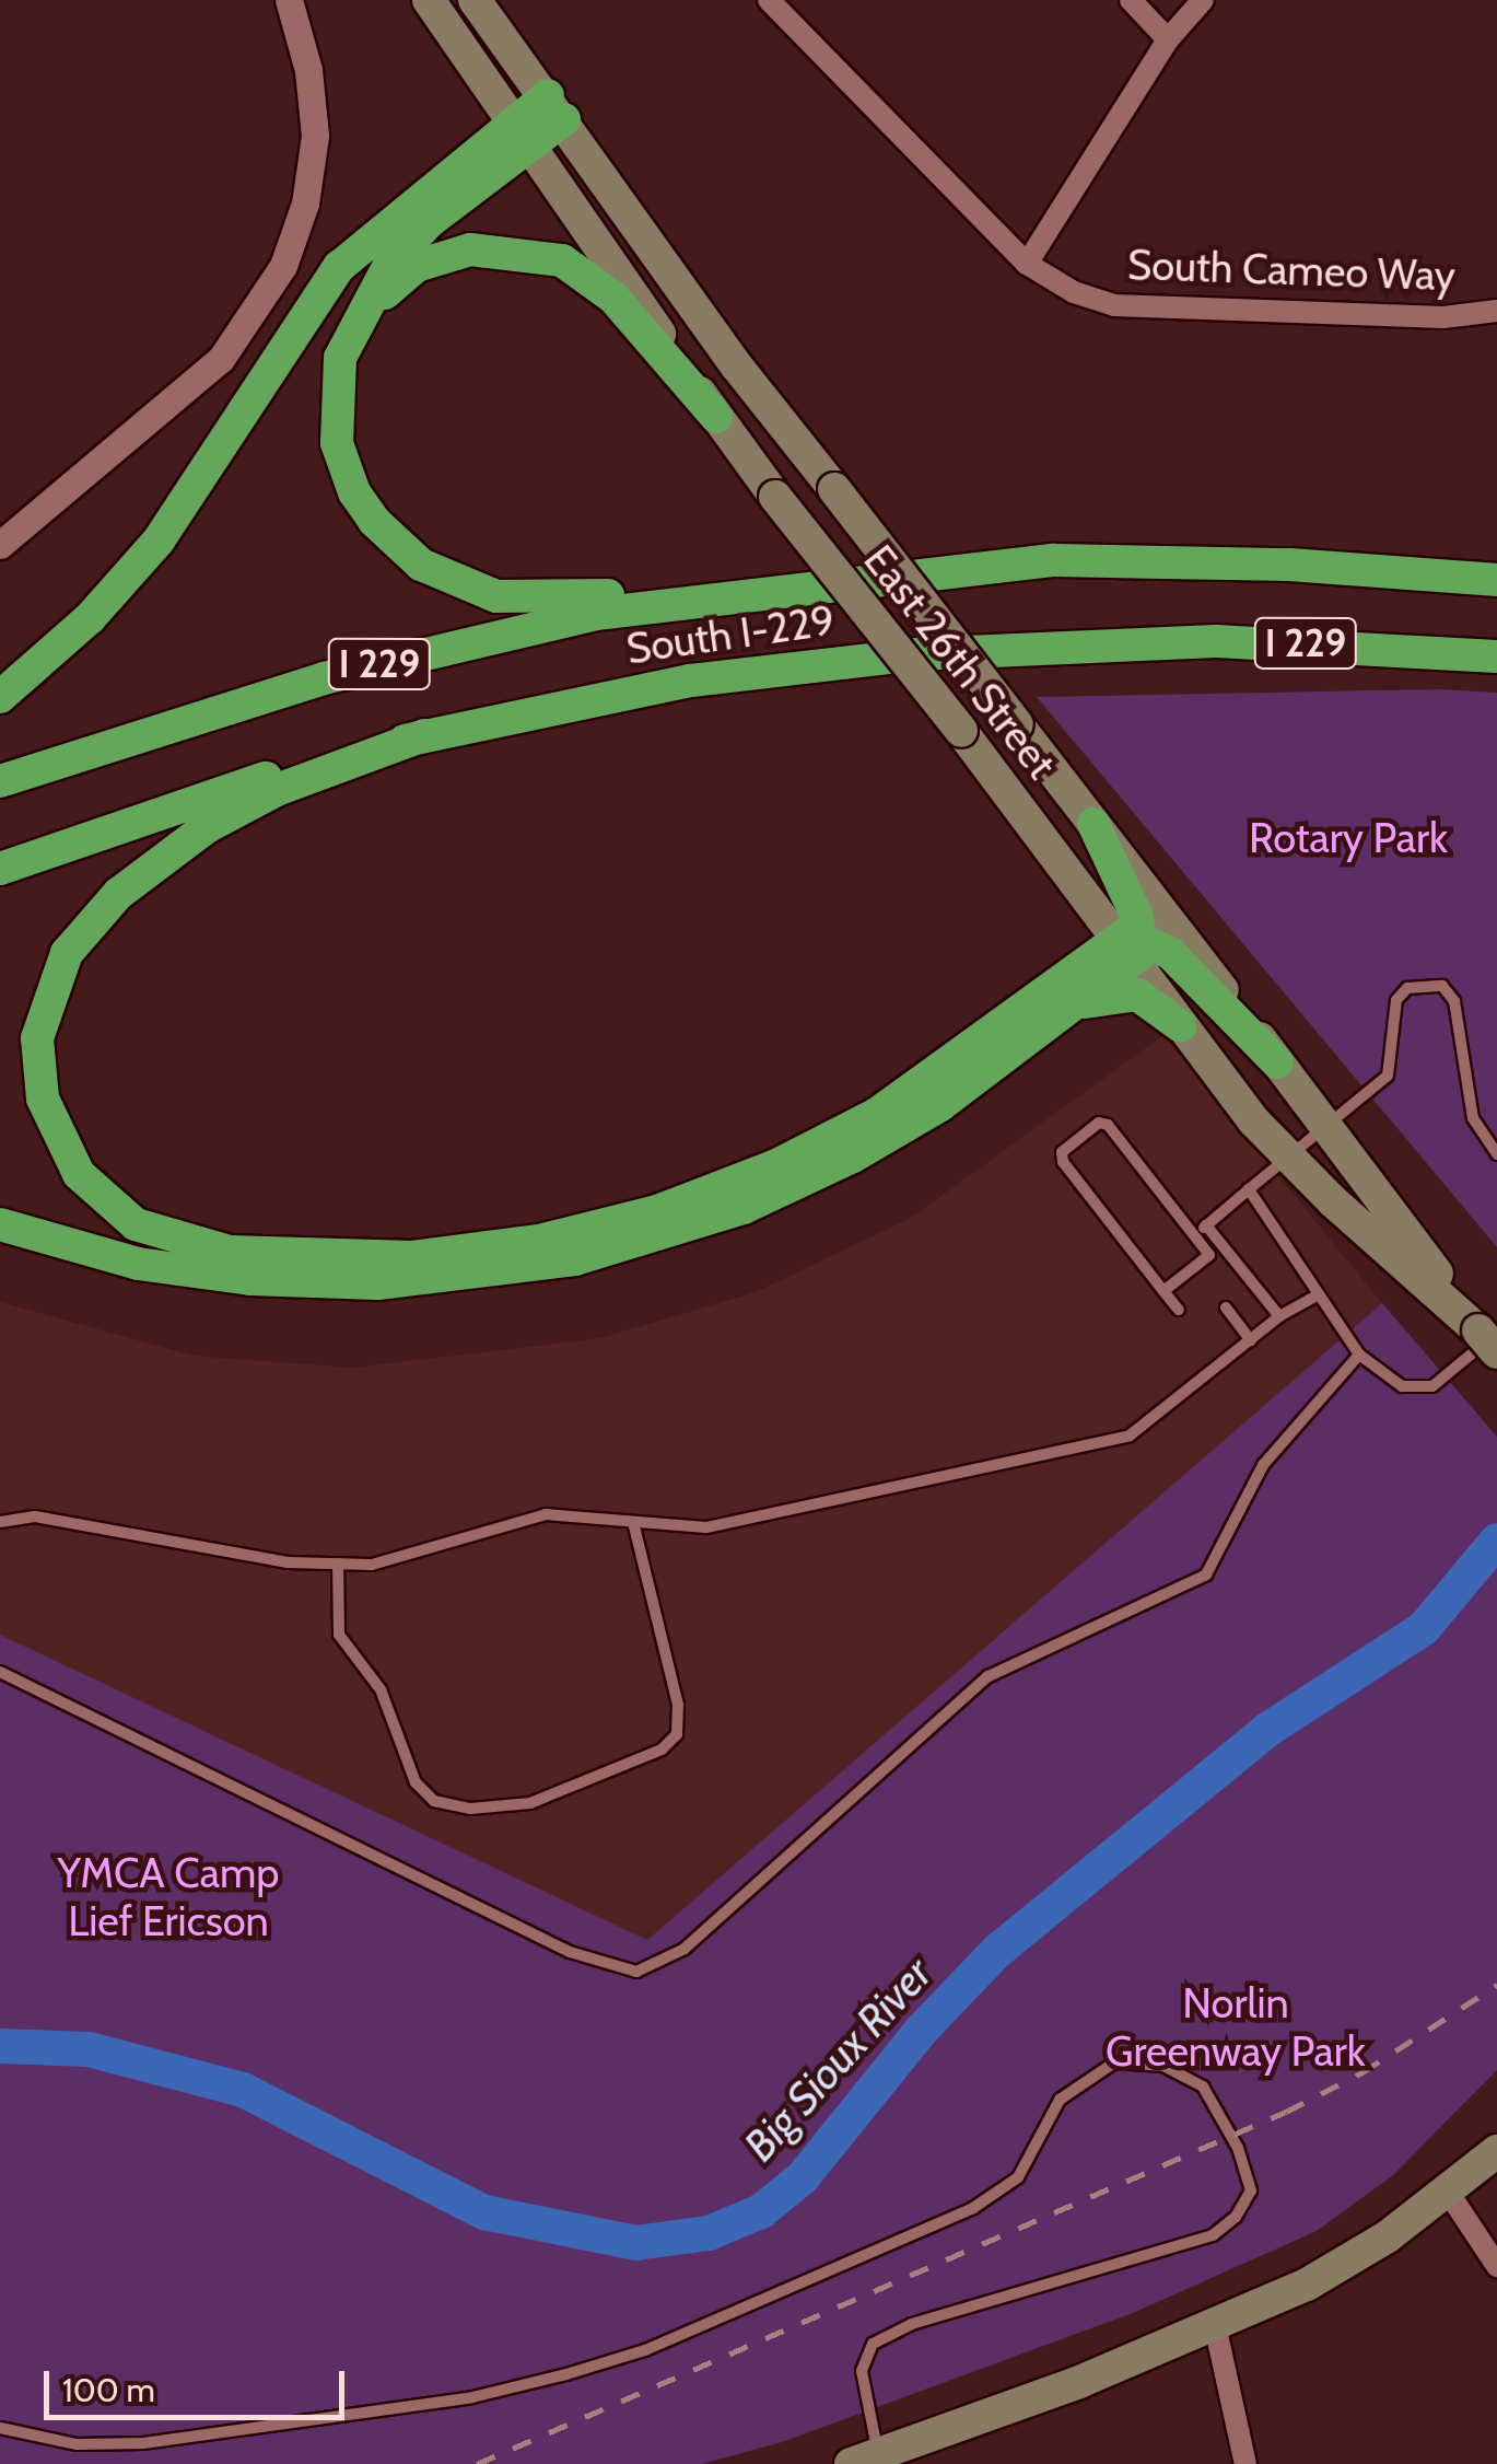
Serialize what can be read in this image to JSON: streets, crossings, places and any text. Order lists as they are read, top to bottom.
{
  "streets": {
    "highway": ["South I-229", "I 229"],
    "main road": ["East 26th Street"],
    "street": ["South Cameo Way"]
  },
  "water": ["Big Sioux River"],
  "parks": ["Rotary Park", "YMCA Camp Lief Ericson", "Norlin Greenway Park"],
  "scale_bar": "100 m"
}
